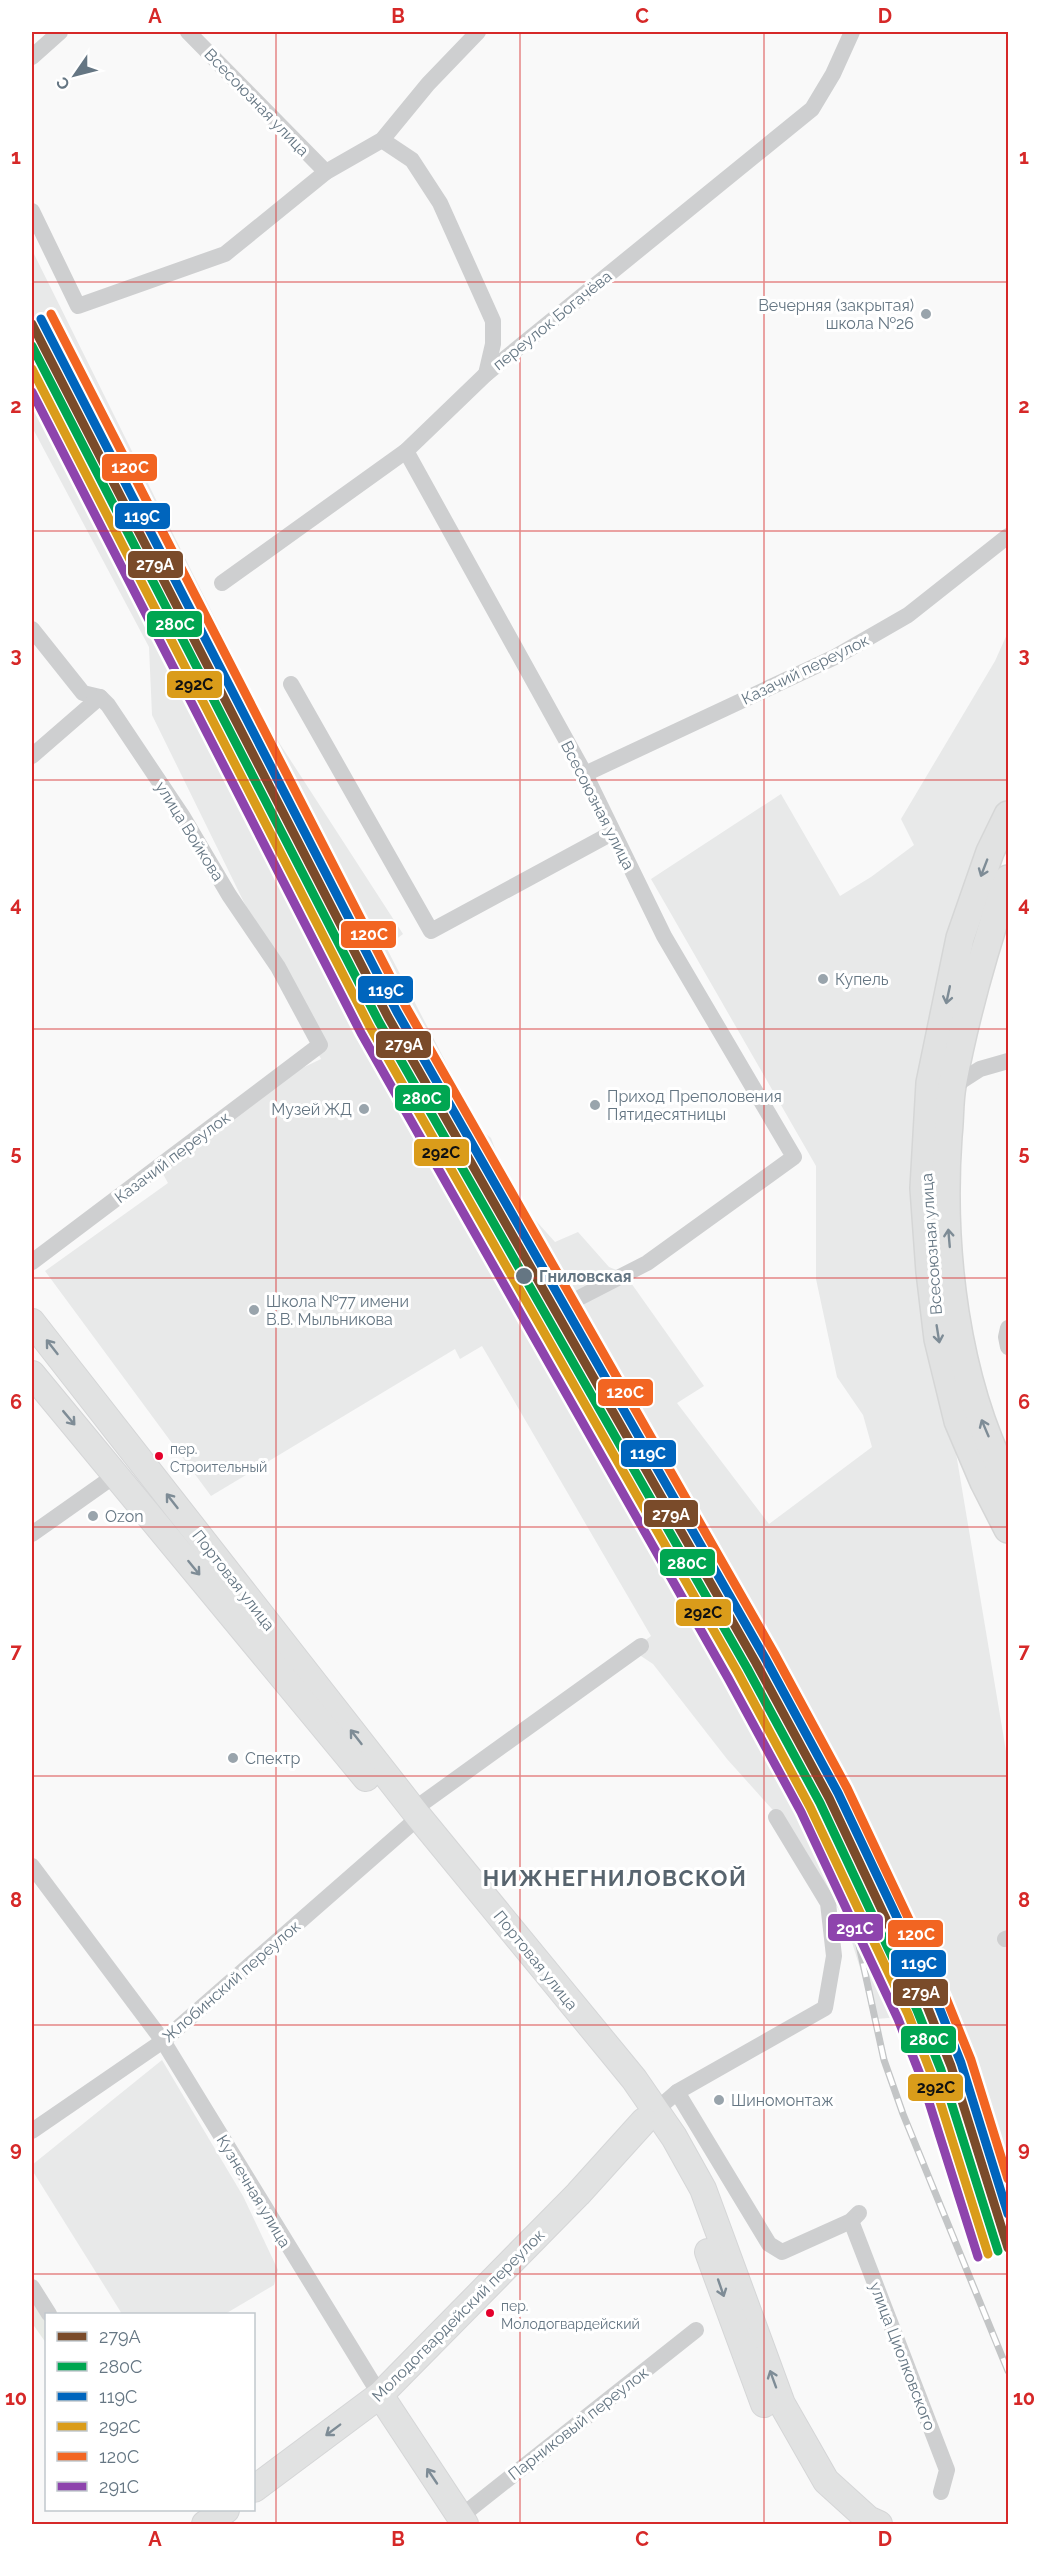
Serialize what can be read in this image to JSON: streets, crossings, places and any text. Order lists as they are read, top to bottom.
{
  "streets": {
    "highway": ["Всесоюзная улица"],
    "main road": ["Портовая улица", "Кузнечная улица", "Молодогвардейский переулок"],
    "street": [
      "переулок Богачёва",
      "Казачий переулок",
      "улица Войкова",
      "Жлобинский переулок",
      "улица Циолковского",
      "Парниковый переулок"
    ]
  },
  "crossings": [
    ["Всесоюзная улица", "переулок Богачёва"],
    ["Всесоюзная улица", "Казачий переулок"],
    ["Казачий переулок", "улица Войкова"],
    ["Портовая улица", "Жлобинский переулок"],
    ["Портовая улица", "Молодогвардейский переулок"],
    ["Жлобинский переулок", "Кузнечная улица"],
    ["Кузнечная улица", "Молодогвардейский переулок"],
    ["Кузнечная улица", "Парниковый переулок"],
    ["Молодогвардейский переулок", "улица Циолковского"]
  ],
  "districts": ["НИЖНЕГНИЛОВСКОЙ"],
  "places": [
    "Вечерняя (закрытая) школа №26",
    "Купель",
    "Приход Преполовения Пятидесятницы",
    "Музей ЖД",
    "Гниловская",
    "Школа №77 имени В.В. Мыльникова",
    "пер. Строительный",
    "Ozon",
    "Спектр",
    "Шиномонтаж",
    "пер. Молодогвардейский"
  ],
  "lines": [
    "transit line 120С",
    "transit line 119С",
    "transit line 279А",
    "transit line 280С",
    "transit line 292С",
    "transit line 291С"
  ],
  "legend": [
    "279А",
    "280С",
    "119С",
    "292С",
    "120С",
    "291С"
  ],
  "north": "bottom left",
  "grid": {
    "columns": [
      "A",
      "B",
      "C",
      "D"
    ],
    "rows": [
      "1",
      "2",
      "3",
      "4",
      "5",
      "6",
      "7",
      "8",
      "9",
      "10"
    ]
  }
}
